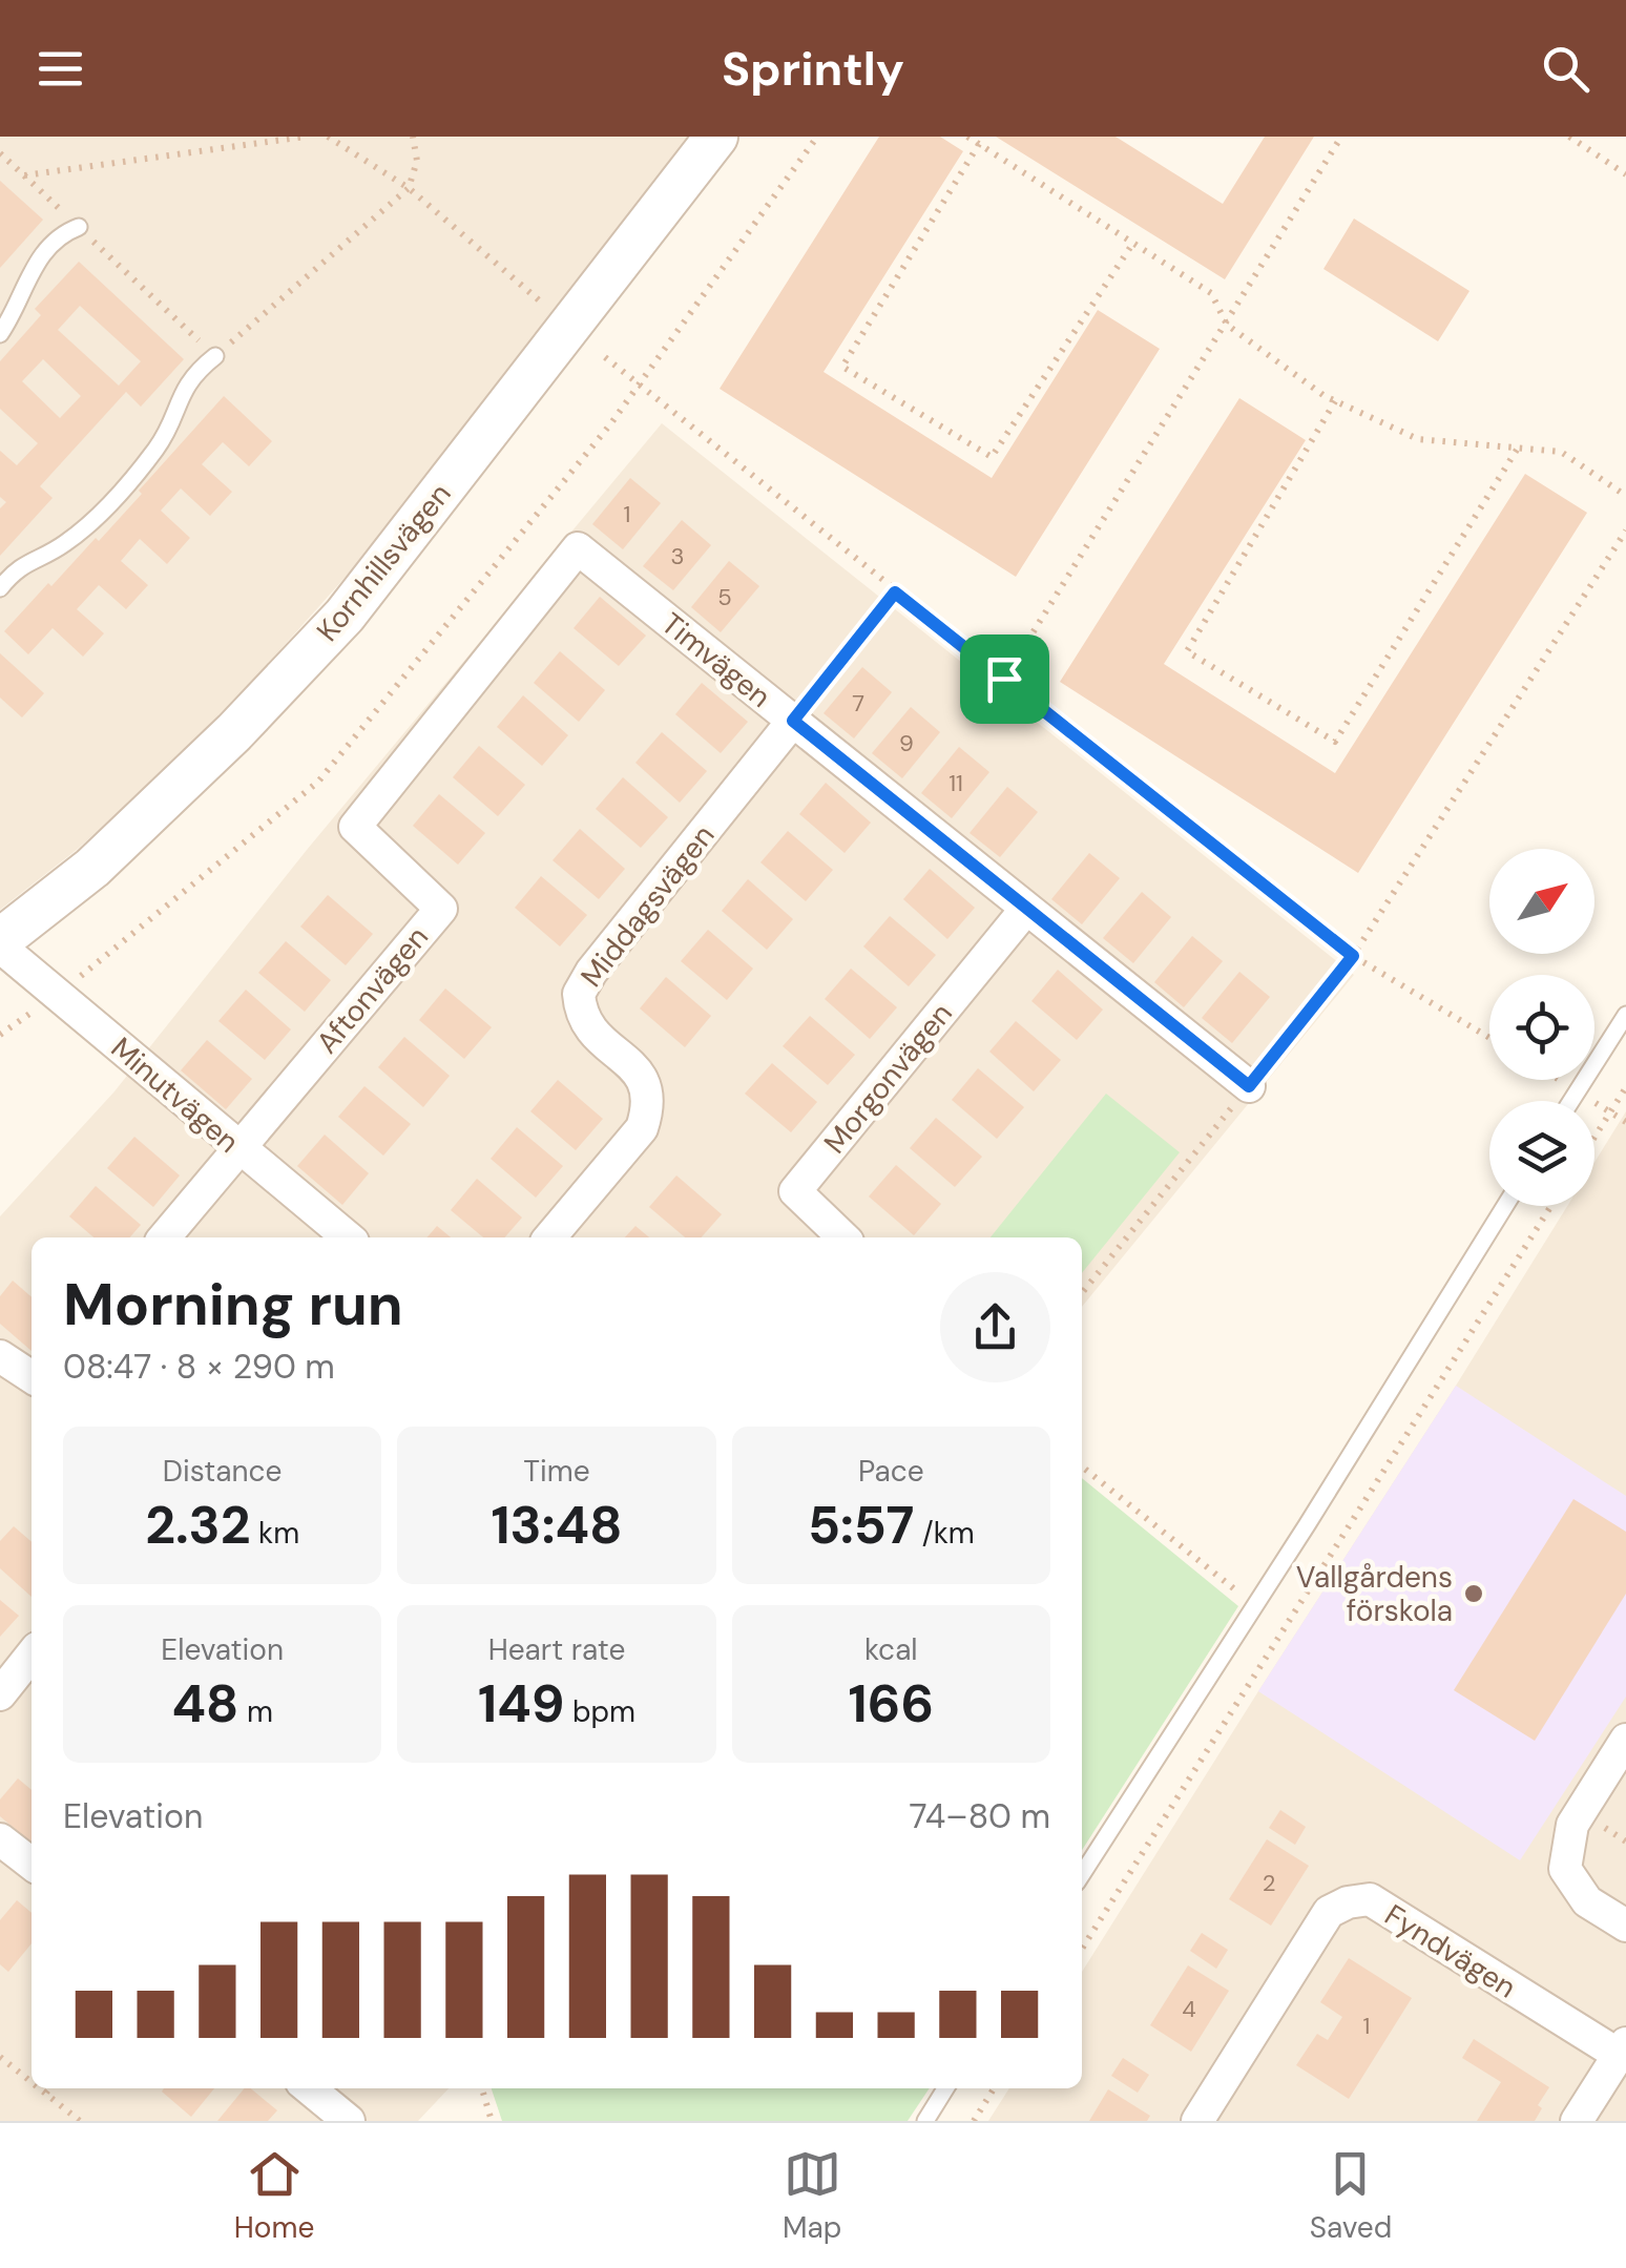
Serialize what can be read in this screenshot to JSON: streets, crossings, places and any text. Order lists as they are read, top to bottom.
{
  "streets": {
    "street": [
      "Kornhillsvägen",
      "Timvägen",
      "Middagsvägen",
      "Aftonvägen",
      "Morgonvägen",
      "Minutvägen",
      "Fyndvägen"
    ]
  },
  "crossings": [
    ["Kornhillsvägen", "Minutvägen"],
    ["Timvägen", "Middagsvägen"],
    ["Timvägen", "Aftonvägen"],
    ["Timvägen", "Morgonvägen"],
    ["Aftonvägen", "Minutvägen"]
  ],
  "places": ["Vallgårdens förskola"],
  "house_numbers": [
    "1",
    "3",
    "5",
    "7",
    "9",
    "11",
    "2",
    "4",
    "1"
  ],
  "north": "top right",
  "page": {
    "header": "Sprintly",
    "heading": ["Morning run", "08:47 · 8 × 290 m"],
    "stats": [
      ["Distance", "2.32 km"],
      ["Time", "13:48"],
      ["Pace", "5:57 /km"],
      ["Elevation", "48 m"],
      ["Heart rate", "149 bpm"],
      ["kcal", "166"]
    ],
    "chart": ["Elevation", "74–80 m"],
    "tabs": ["Home", "Map", "Saved"]
  }
}
